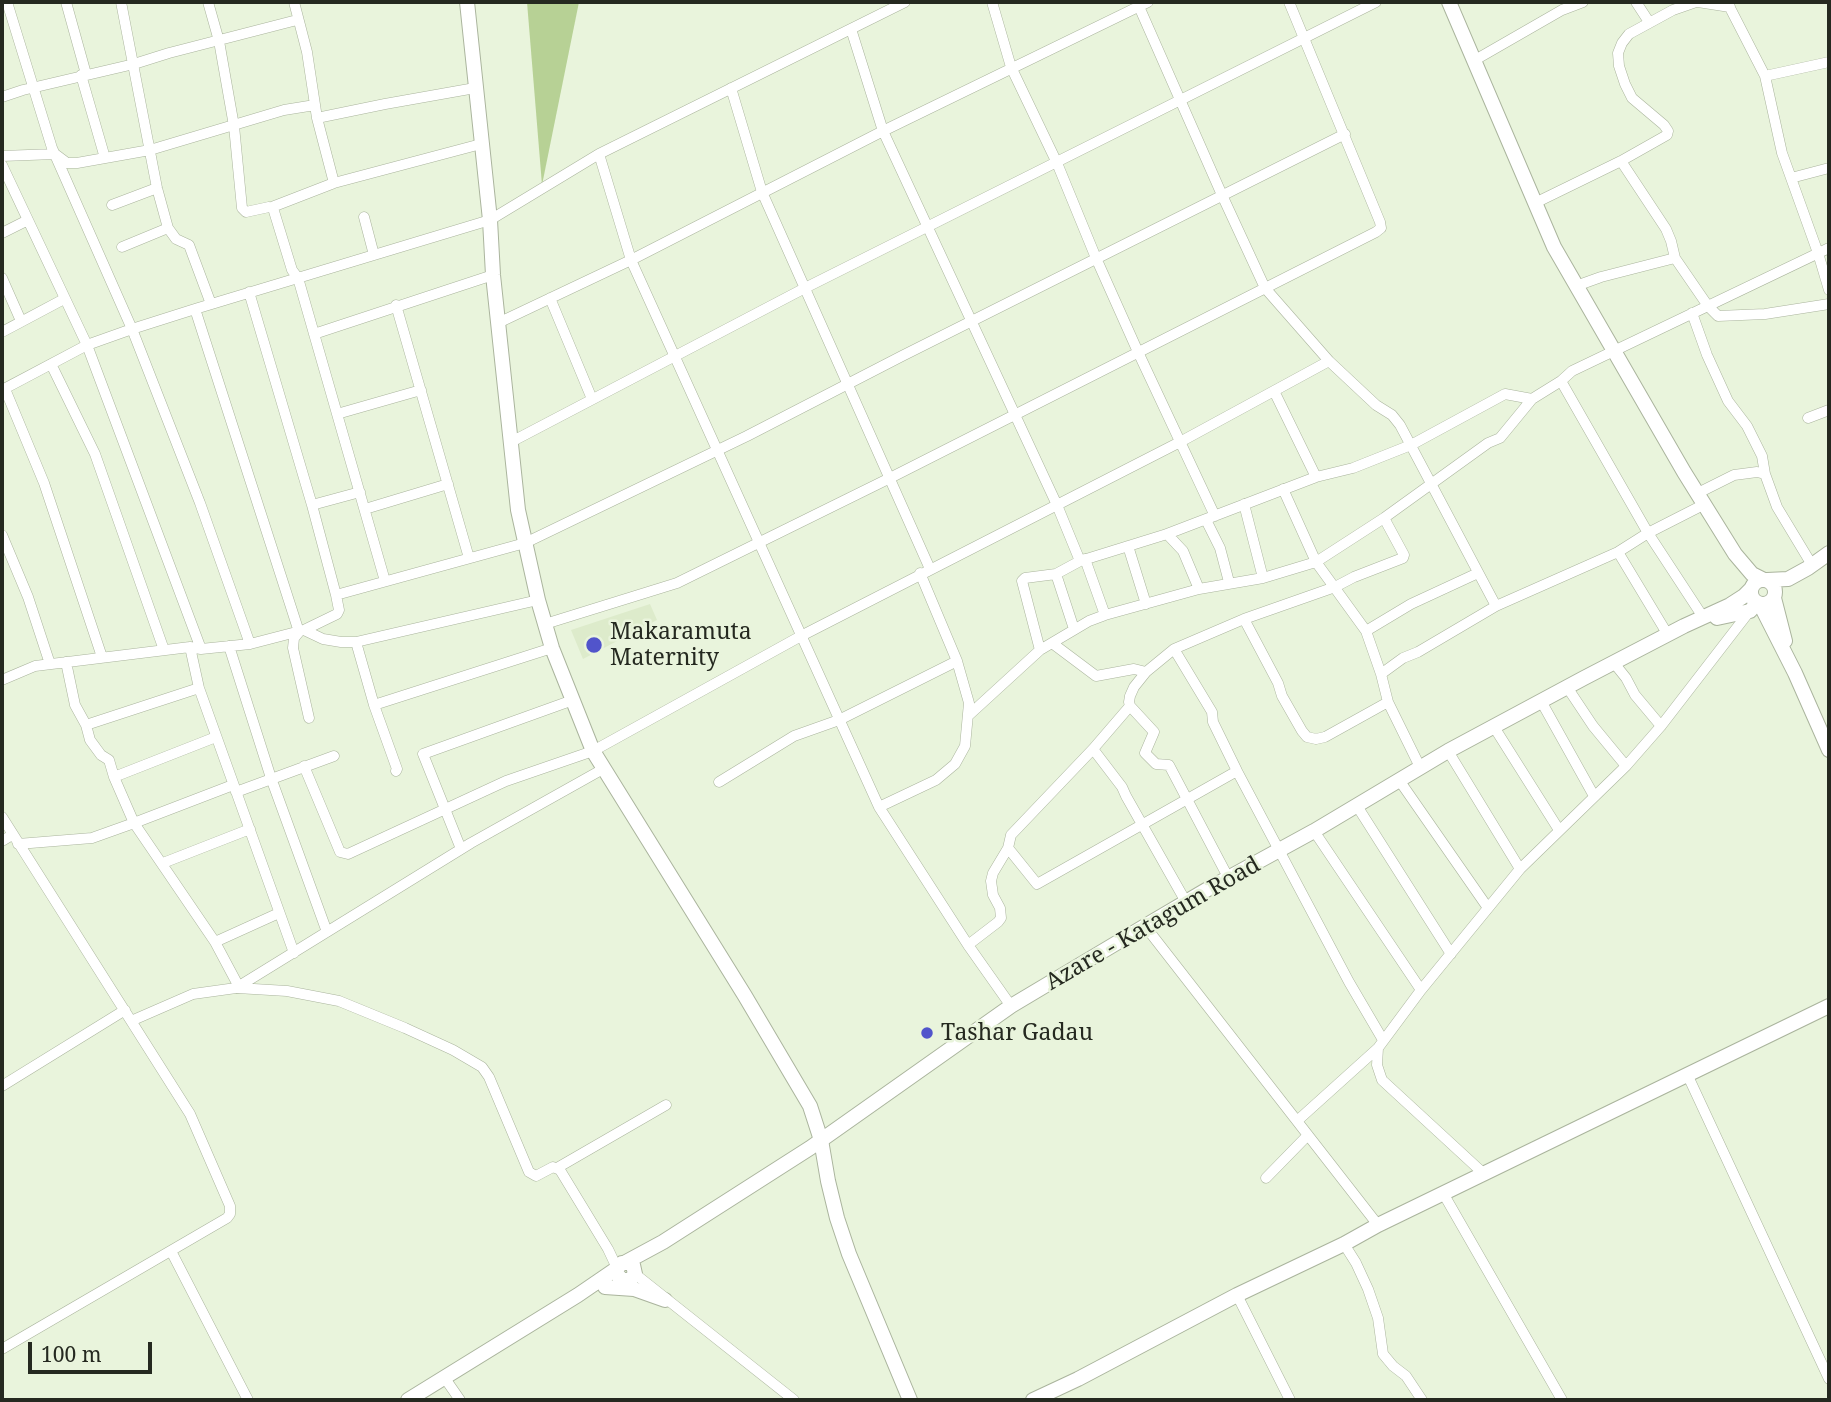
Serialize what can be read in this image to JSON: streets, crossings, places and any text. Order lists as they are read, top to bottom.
{
  "streets": {
    "street": ["Azare - Katagum Road"]
  },
  "places": ["Makaramuta Maternity", "Tashar Gadau"],
  "scale_bar": "100 m"
}
